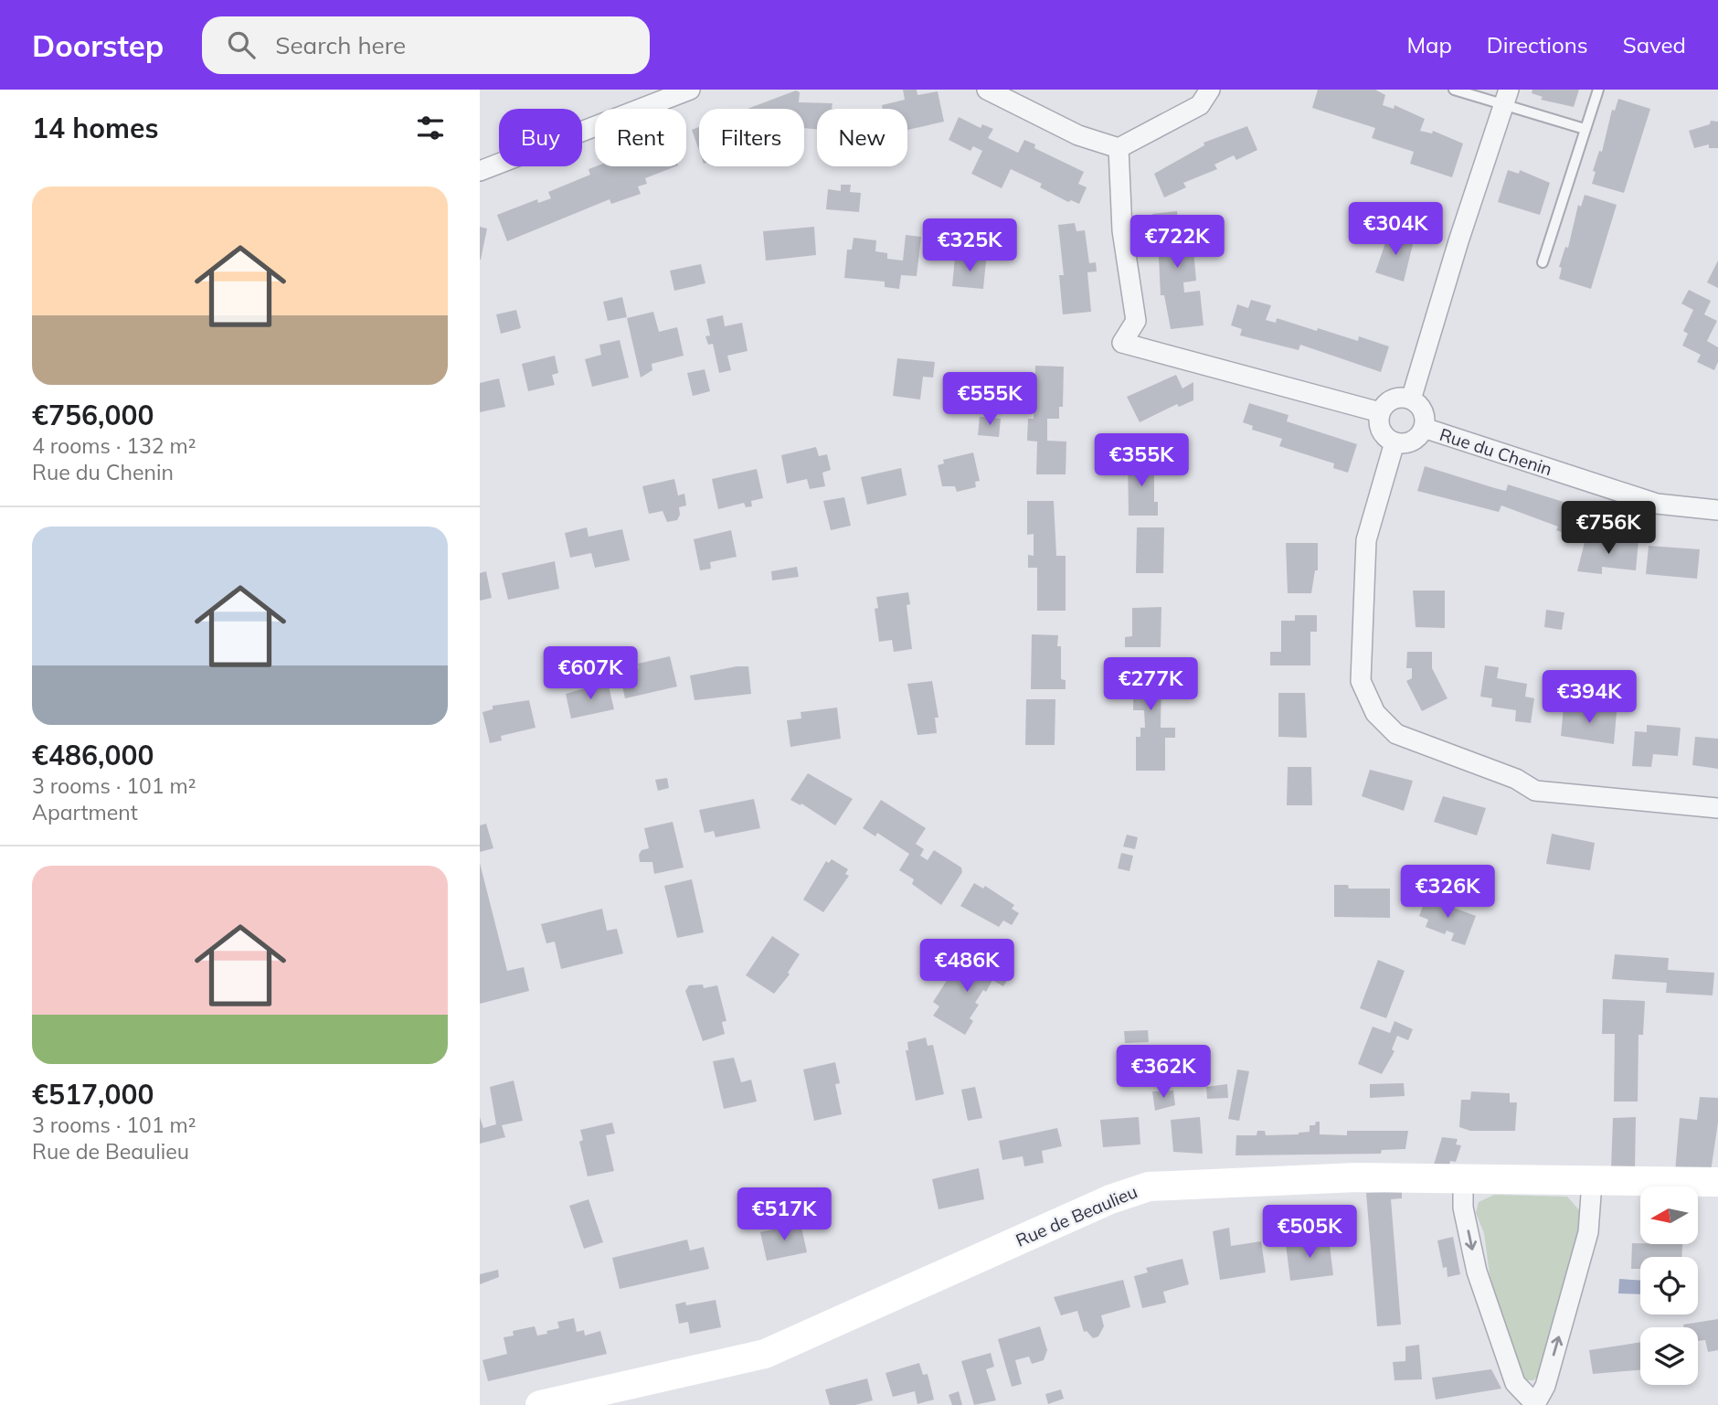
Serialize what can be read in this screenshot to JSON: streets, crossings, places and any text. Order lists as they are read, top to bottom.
{
  "streets": {
    "street": ["Rue du Chenin", "Rue de Beaulieu"]
  },
  "north": "left",
  "page": {
    "header": "Doorstep",
    "search": "Search here",
    "nav": ["Map", "Directions", "Saved"],
    "heading": "14 homes",
    "chip": [
      "Buy",
      "Rent",
      "Filters",
      "New"
    ],
    "list": [
      {
        "name": "€756,000",
        "note": "4 rooms · 132 m² · Rue du Chenin"
      },
      {
        "name": "€486,000",
        "note": "3 rooms · 101 m² · Apartment"
      },
      {
        "name": "€517,000",
        "note": "3 rooms · 101 m² · Rue de Beaulieu"
      }
    ],
    "price": [
      "€304K",
      "€722K",
      "€325K",
      "€555K",
      "€355K",
      "€756K",
      "€607K",
      "€277K",
      "€394K",
      "€326K",
      "€486K",
      "€362K",
      "€517K",
      "€505K"
    ]
  }
}
